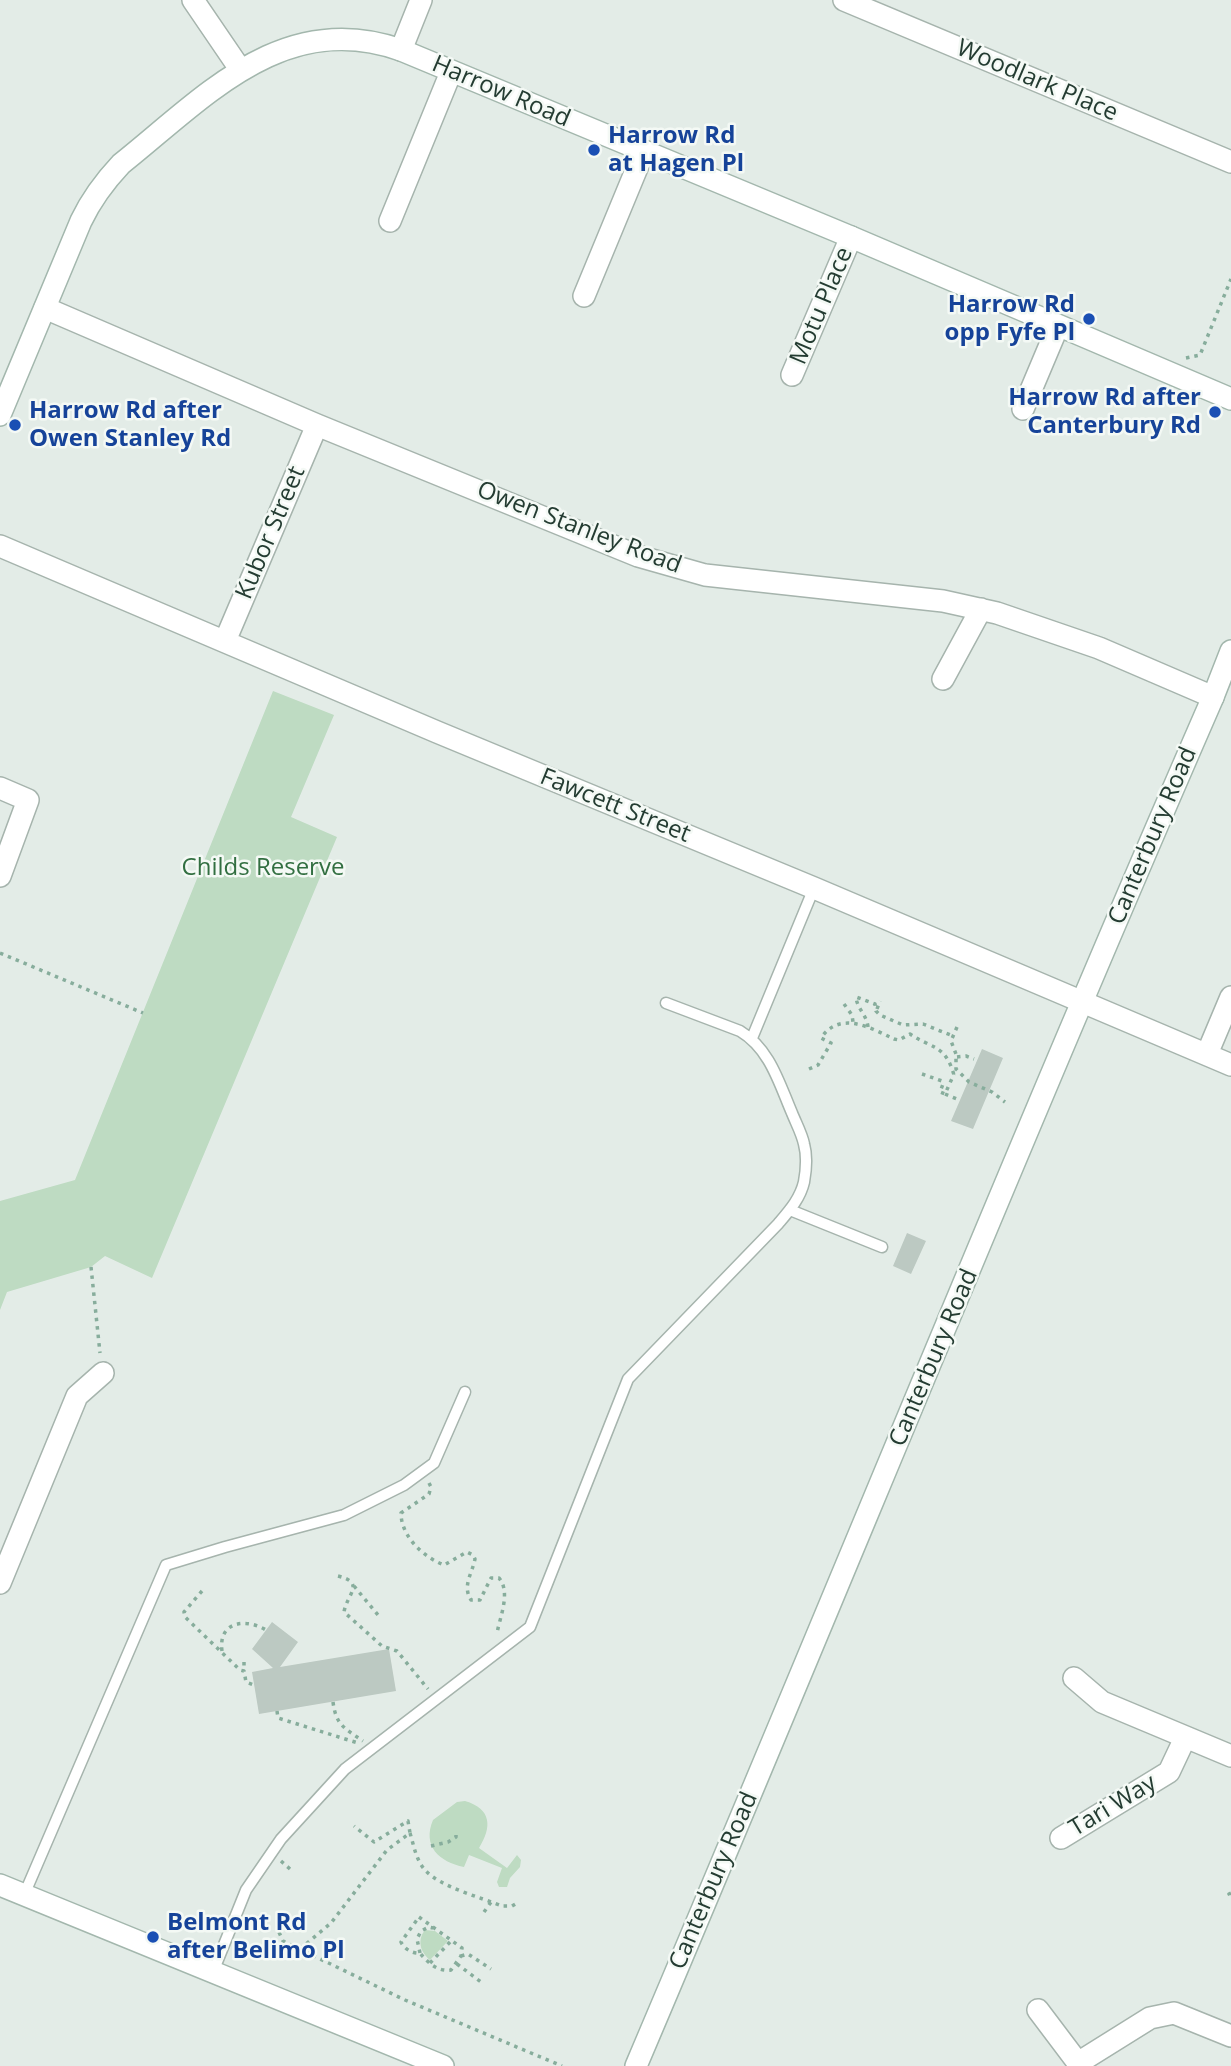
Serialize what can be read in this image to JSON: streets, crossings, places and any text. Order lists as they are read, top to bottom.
{
  "streets": {
    "street": [
      "Woodlark Place",
      "Harrow Road",
      "Motu Place",
      "Owen Stanley Road",
      "Kubor Street",
      "Fawcett Street",
      "Canterbury Road",
      "Tari Way"
    ]
  },
  "crossings": [
    ["Harrow Road", "Motu Place"],
    ["Harrow Road", "Owen Stanley Road"],
    ["Owen Stanley Road", "Kubor Street"],
    ["Owen Stanley Road", "Canterbury Road"],
    ["Kubor Street", "Fawcett Street"],
    ["Fawcett Street", "Canterbury Road"]
  ],
  "parks": ["Childs Reserve"],
  "places": [
    "Harrow Rd at Hagen Pl",
    "Harrow Rd opp Fyfe Pl",
    "Harrow Rd after Canterbury Rd",
    "Harrow Rd after Owen Stanley Rd",
    "Belmont Rd after Belimo Pl"
  ]
}
